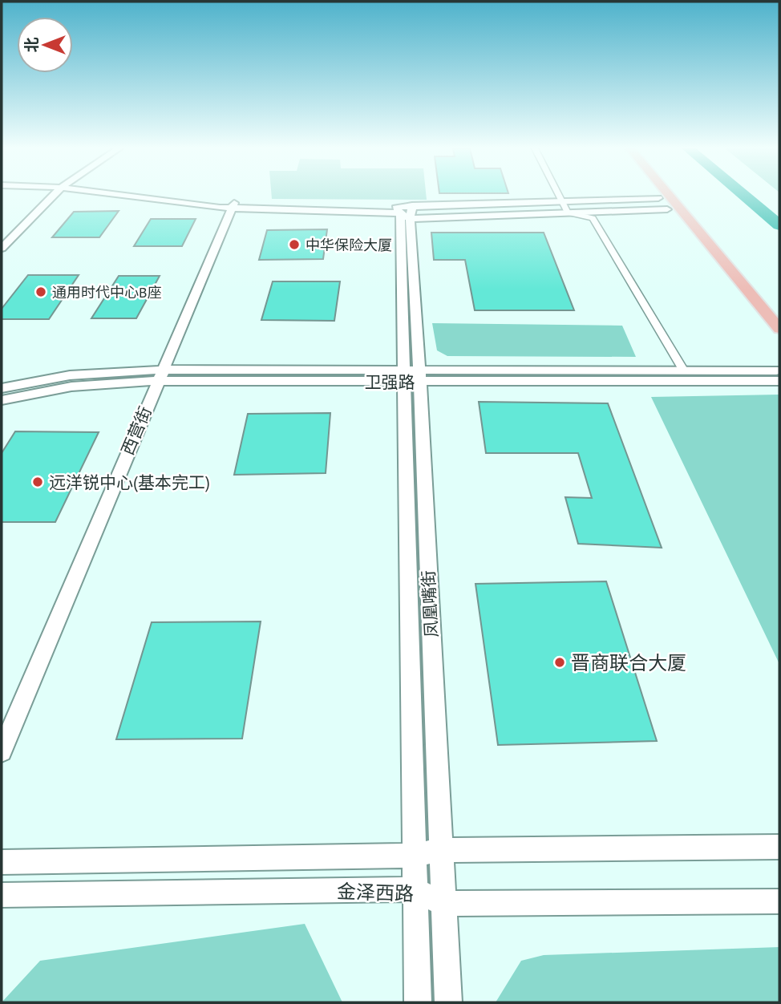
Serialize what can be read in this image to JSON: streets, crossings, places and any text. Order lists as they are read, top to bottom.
{
  "streets": {
    "street": [
      "卫强路",
      "西营街",
      "凤凰嘴街",
      "金泽西路"
    ]
  },
  "crossings": [
    ["卫强路", "西营街"],
    ["卫强路", "凤凰嘴街"],
    ["凤凰嘴街", "金泽西路"]
  ],
  "places": [
    "中华保险大厦",
    "通用时代中心B座",
    "远洋锐中心(基本完工)",
    "晋商联合大厦"
  ],
  "north": "left"
}
